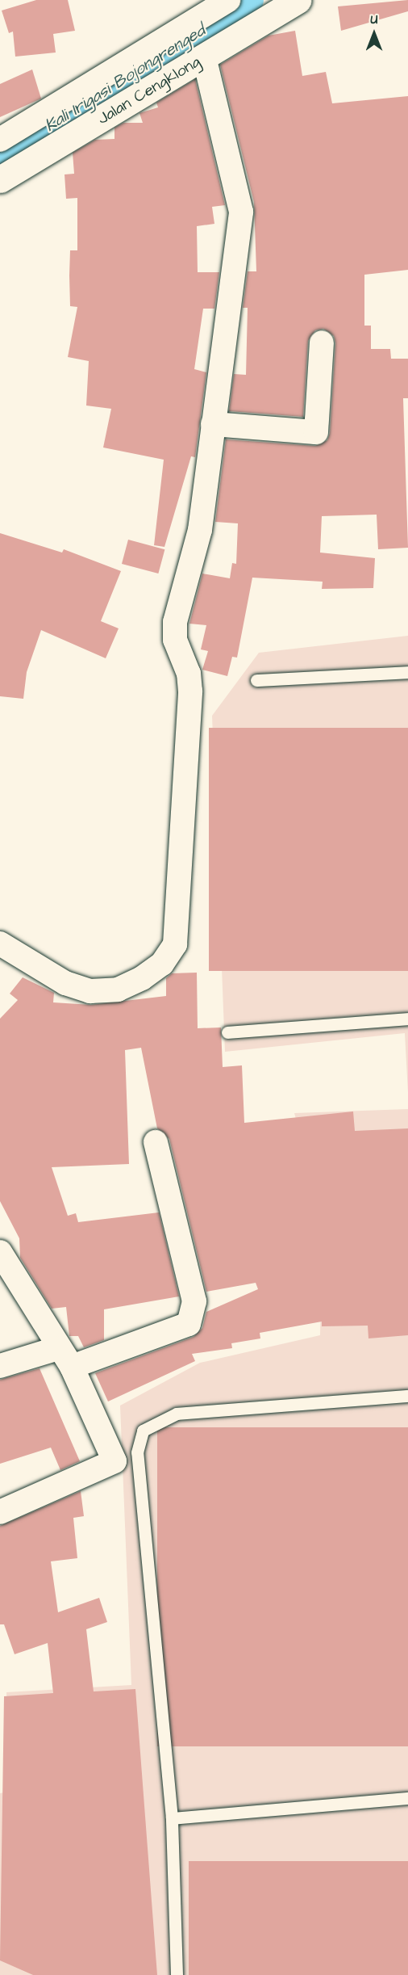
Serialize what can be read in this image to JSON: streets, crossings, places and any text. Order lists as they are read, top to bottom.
{
  "streets": {
    "main road": ["Jalan Cengklong"]
  },
  "water": ["Kali Irigasi Bojongrenged"],
  "north": "top"
}
